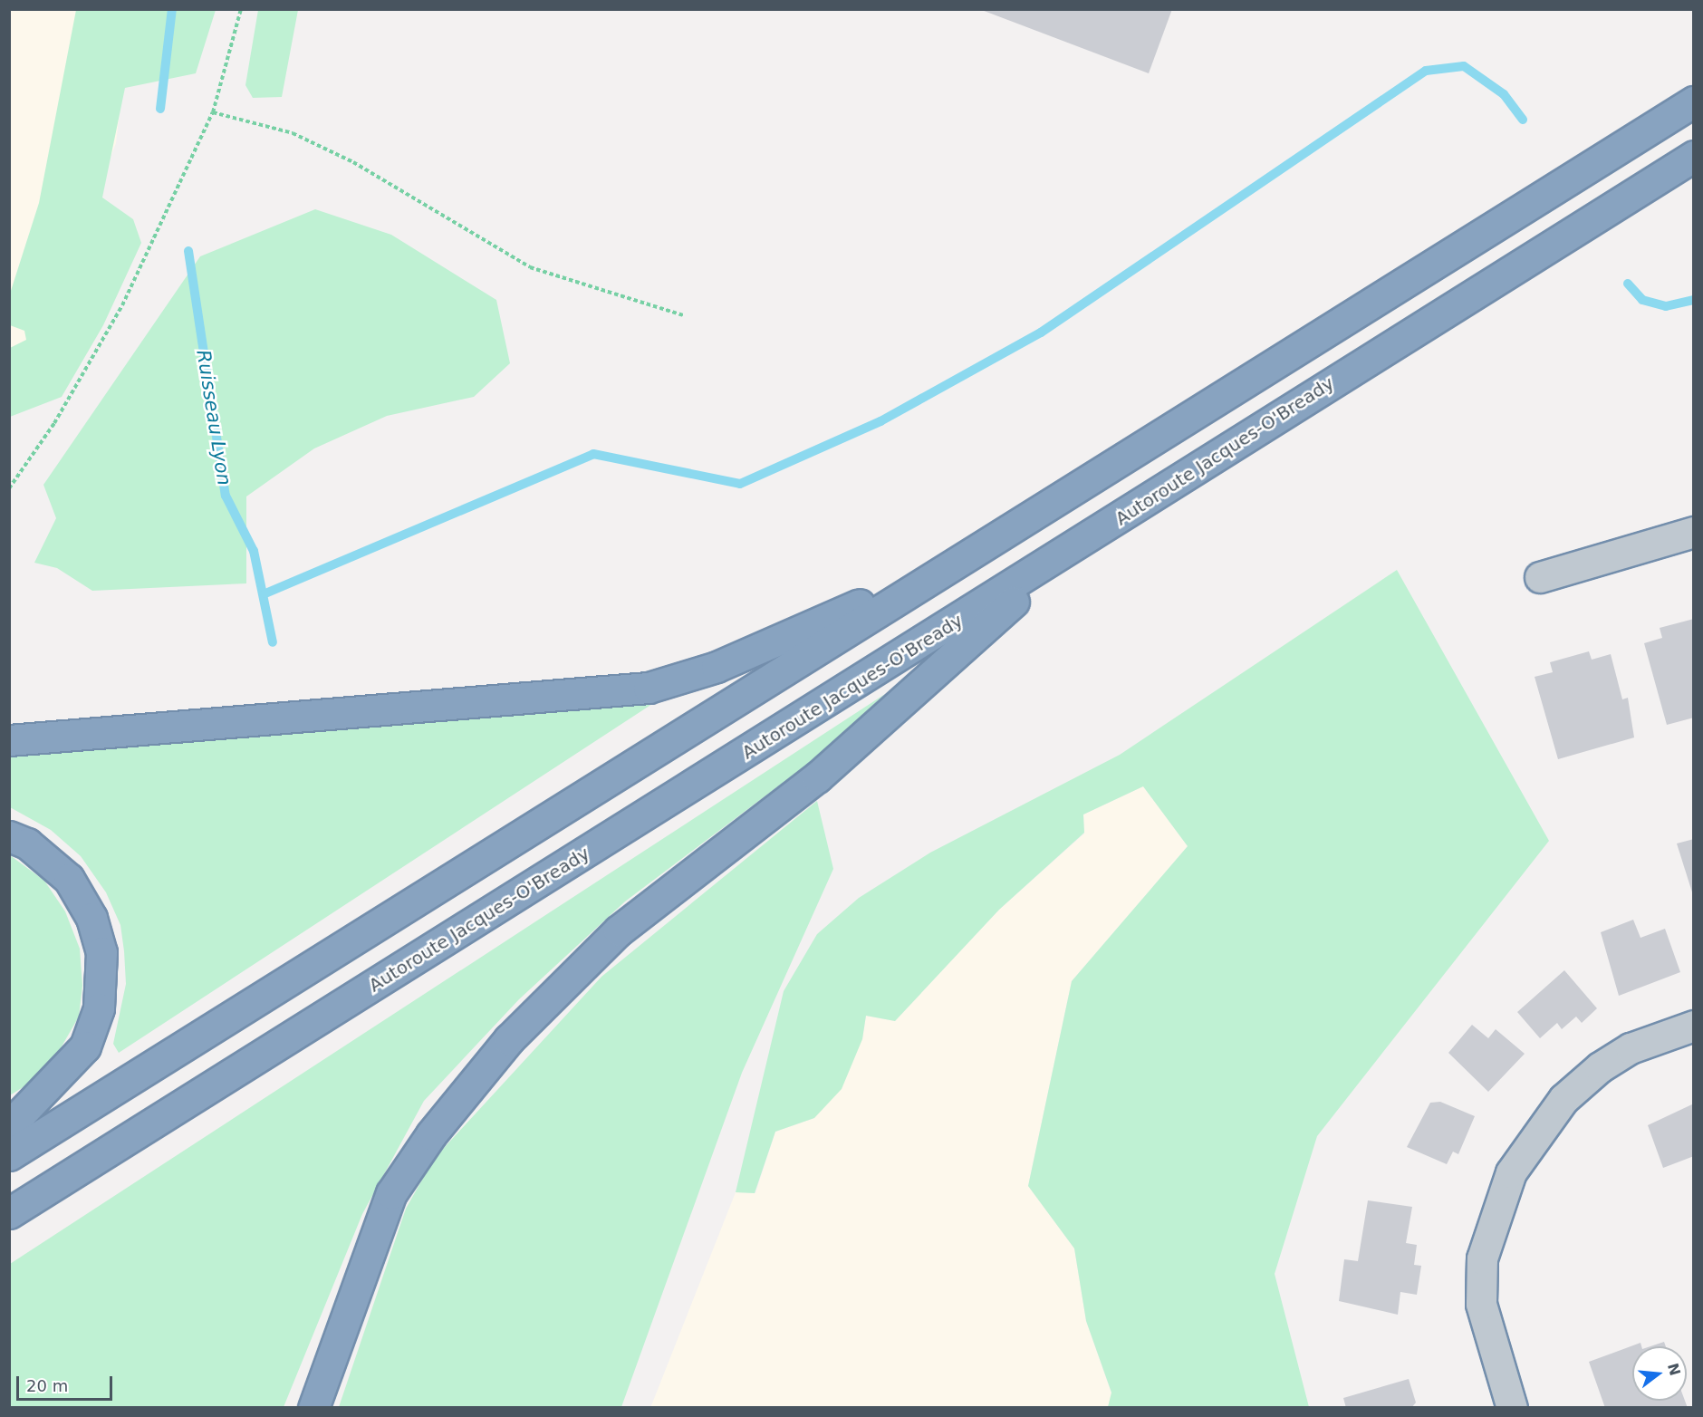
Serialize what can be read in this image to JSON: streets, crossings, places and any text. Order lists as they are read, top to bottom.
{
  "streets": {
    "highway": ["Autoroute Jacques-O'Bready"]
  },
  "water": ["Ruisseau Lyon"],
  "scale_bar": "20 m",
  "north": "right"
}
